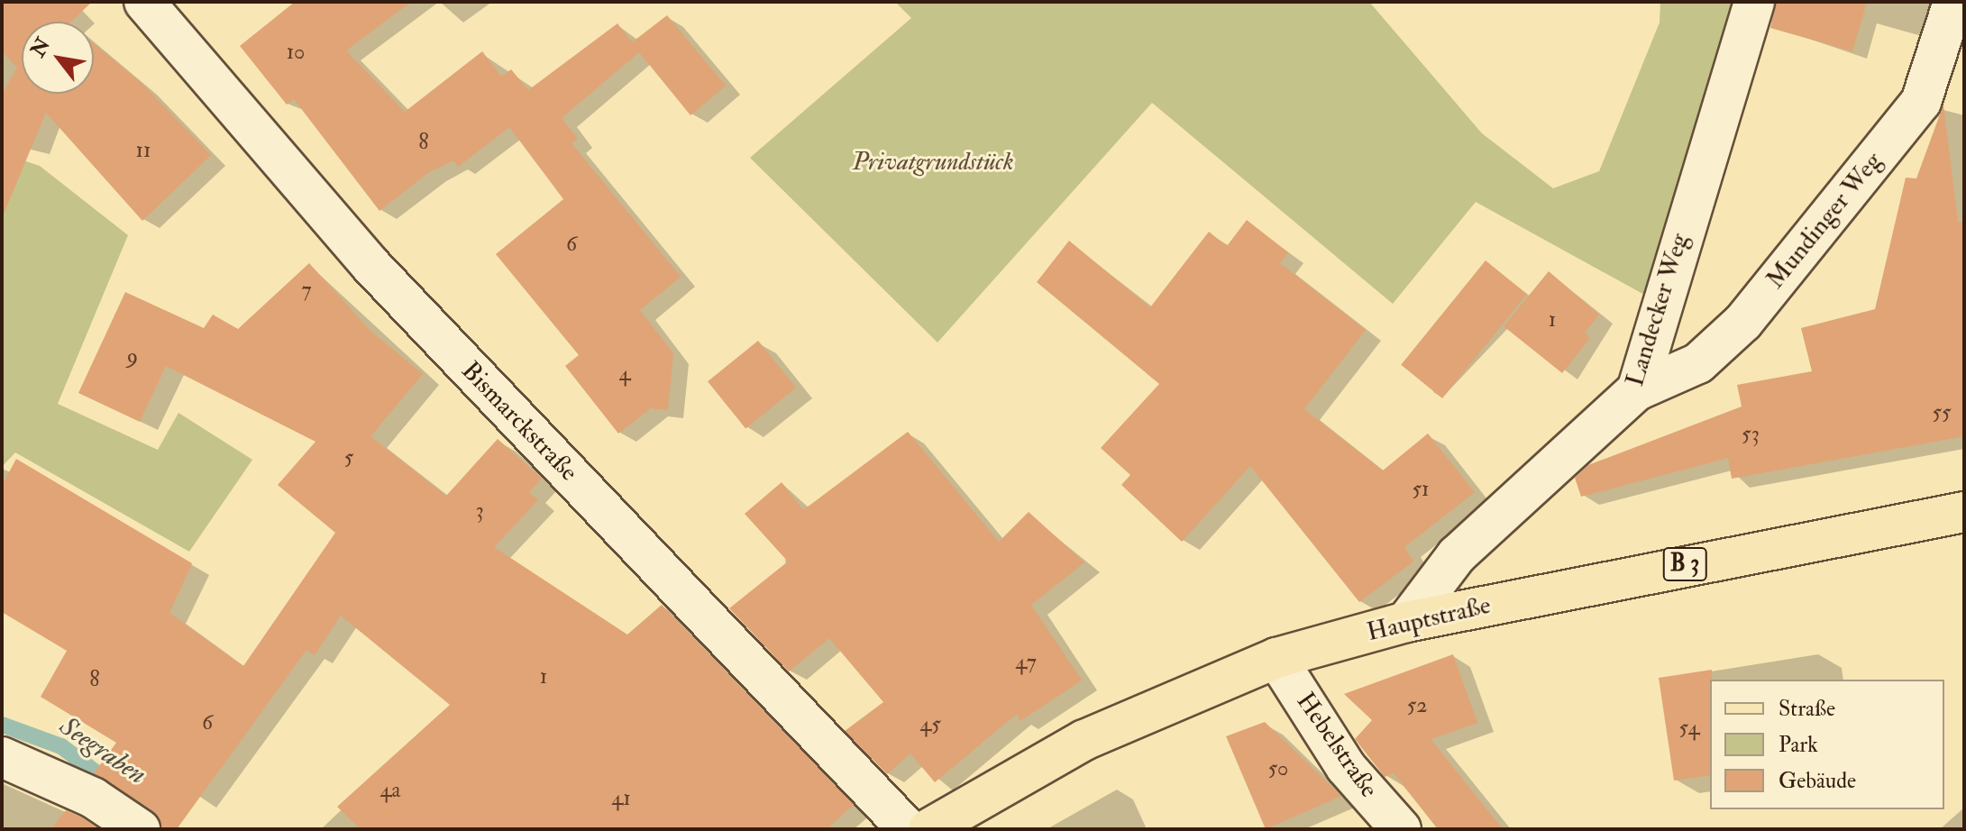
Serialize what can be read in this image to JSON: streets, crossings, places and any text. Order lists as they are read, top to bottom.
{
  "streets": {
    "main road": ["B 3", "Hauptstraße"],
    "street": [
      "Mundinger Weg",
      "Landecker Weg",
      "Bismarckstraße",
      "Hebelstraße"
    ]
  },
  "crossings": [
    ["Mundinger Weg", "Landecker Weg"],
    ["Landecker Weg", "Hauptstraße"],
    ["Hauptstraße", "Hebelstraße"]
  ],
  "water": ["Seegraben"],
  "parks": ["Privatgrundstück"],
  "house_numbers": [
    "10",
    "8",
    "11",
    "6",
    "7",
    "1",
    "9",
    "4",
    "55",
    "53",
    "5",
    "51",
    "3",
    "47",
    "1",
    "8",
    "52",
    "6",
    "45",
    "54",
    "50",
    "4a",
    "41"
  ],
  "legend": ["Straße", "Park", "Gebäude"],
  "north": "top left"
}
